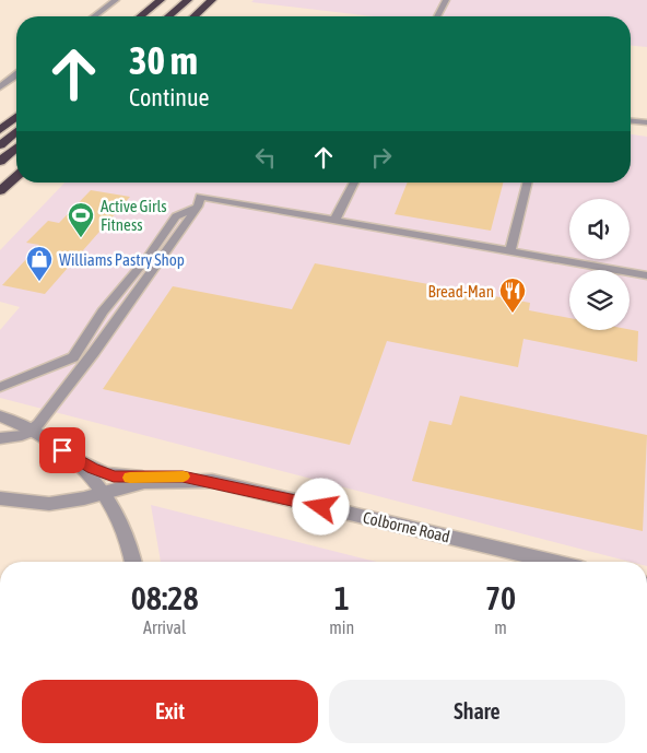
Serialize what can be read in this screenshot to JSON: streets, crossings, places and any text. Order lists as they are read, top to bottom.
{
  "streets": {
    "street": ["Colborne Road"]
  },
  "places": {
    "sports": ["Active Girls Fitness"],
    "shop": ["Williams Pastry Shop"],
    "restaurant": ["Bread-Man"]
  },
  "page": {
    "turn": ["30 m", "Continue"],
    "eta": [
      "08:28",
      "Arrival",
      "1",
      "min",
      "70",
      "m"
    ],
    "buttons": ["Exit", "Share"]
  }
}
